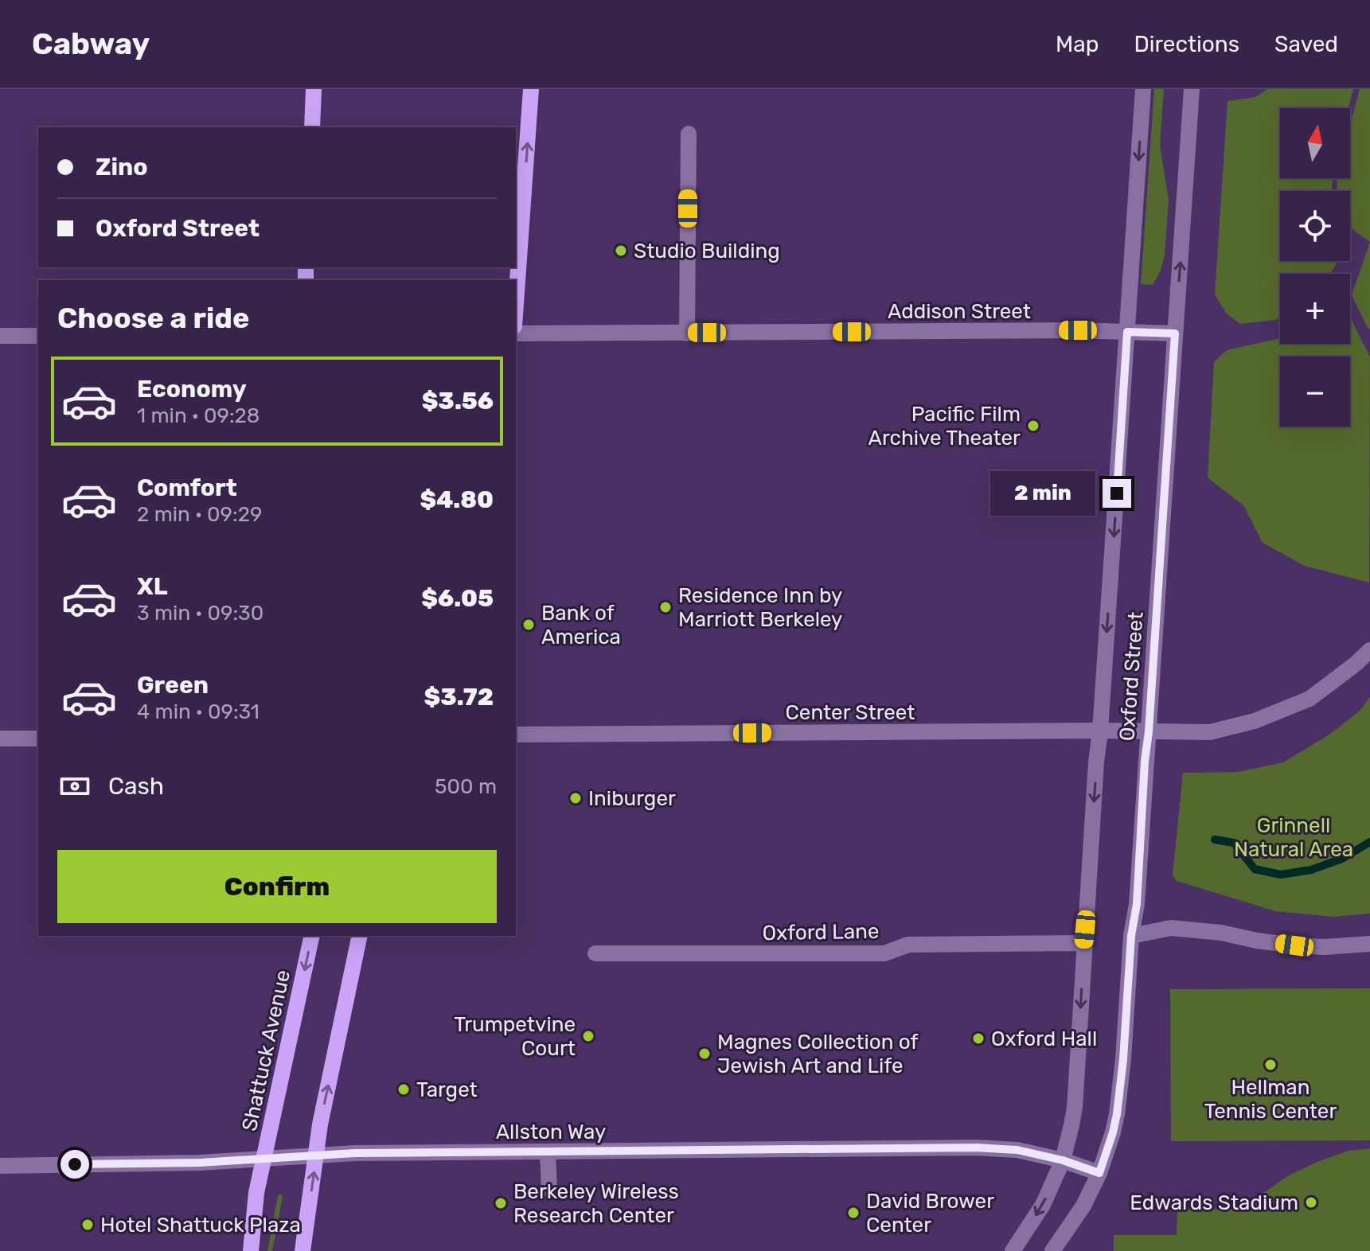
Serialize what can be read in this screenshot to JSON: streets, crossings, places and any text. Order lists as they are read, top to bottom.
{
  "streets": {
    "main road": ["Shattuck Avenue"],
    "street": [
      "Addison Street",
      "Oxford Street",
      "Center Street",
      "Oxford Lane",
      "Allston Way"
    ]
  },
  "crossings": [
    ["Addison Street", "Oxford Street"],
    ["Oxford Street", "Center Street"],
    ["Oxford Street", "Oxford Lane"],
    ["Oxford Street", "Allston Way"],
    ["Shattuck Avenue", "Allston Way"]
  ],
  "parks": ["Grinnell Natural Area"],
  "places": [
    "Studio Building",
    "Pacific Film Archive Theater",
    "Residence Inn by Marriott Berkeley",
    "Bank of America",
    "Iniburger",
    "Trumpetvine Court",
    "Oxford Hall",
    "Magnes Collection of Jewish Art and Life",
    "Hellman Tennis Center",
    "Target",
    "Edwards Stadium",
    "Berkeley Wireless Research Center",
    "David Brower Center",
    "Hotel Shattuck Plaza"
  ],
  "north": "top",
  "page": {
    "header": "Cabway",
    "nav": ["Map", "Directions", "Saved"],
    "map_buttons": ["+", "−"],
    "banner": ["Zino", "Oxford Street"],
    "heading": "Choose a ride",
    "list": [
      {
        "name": "Economy",
        "note": "1 min · 09:28",
        "value": "$3.56"
      },
      {
        "name": "Comfort",
        "note": "2 min · 09:29",
        "value": "$4.80"
      },
      {
        "name": "XL",
        "note": "3 min · 09:30",
        "value": "$6.05"
      },
      {
        "name": "Green",
        "note": "4 min · 09:31",
        "value": "$3.72"
      }
    ],
    "bubble": "2 min",
    "pay": ["Cash", "500 m"],
    "buttons": "Confirm"
  }
}
